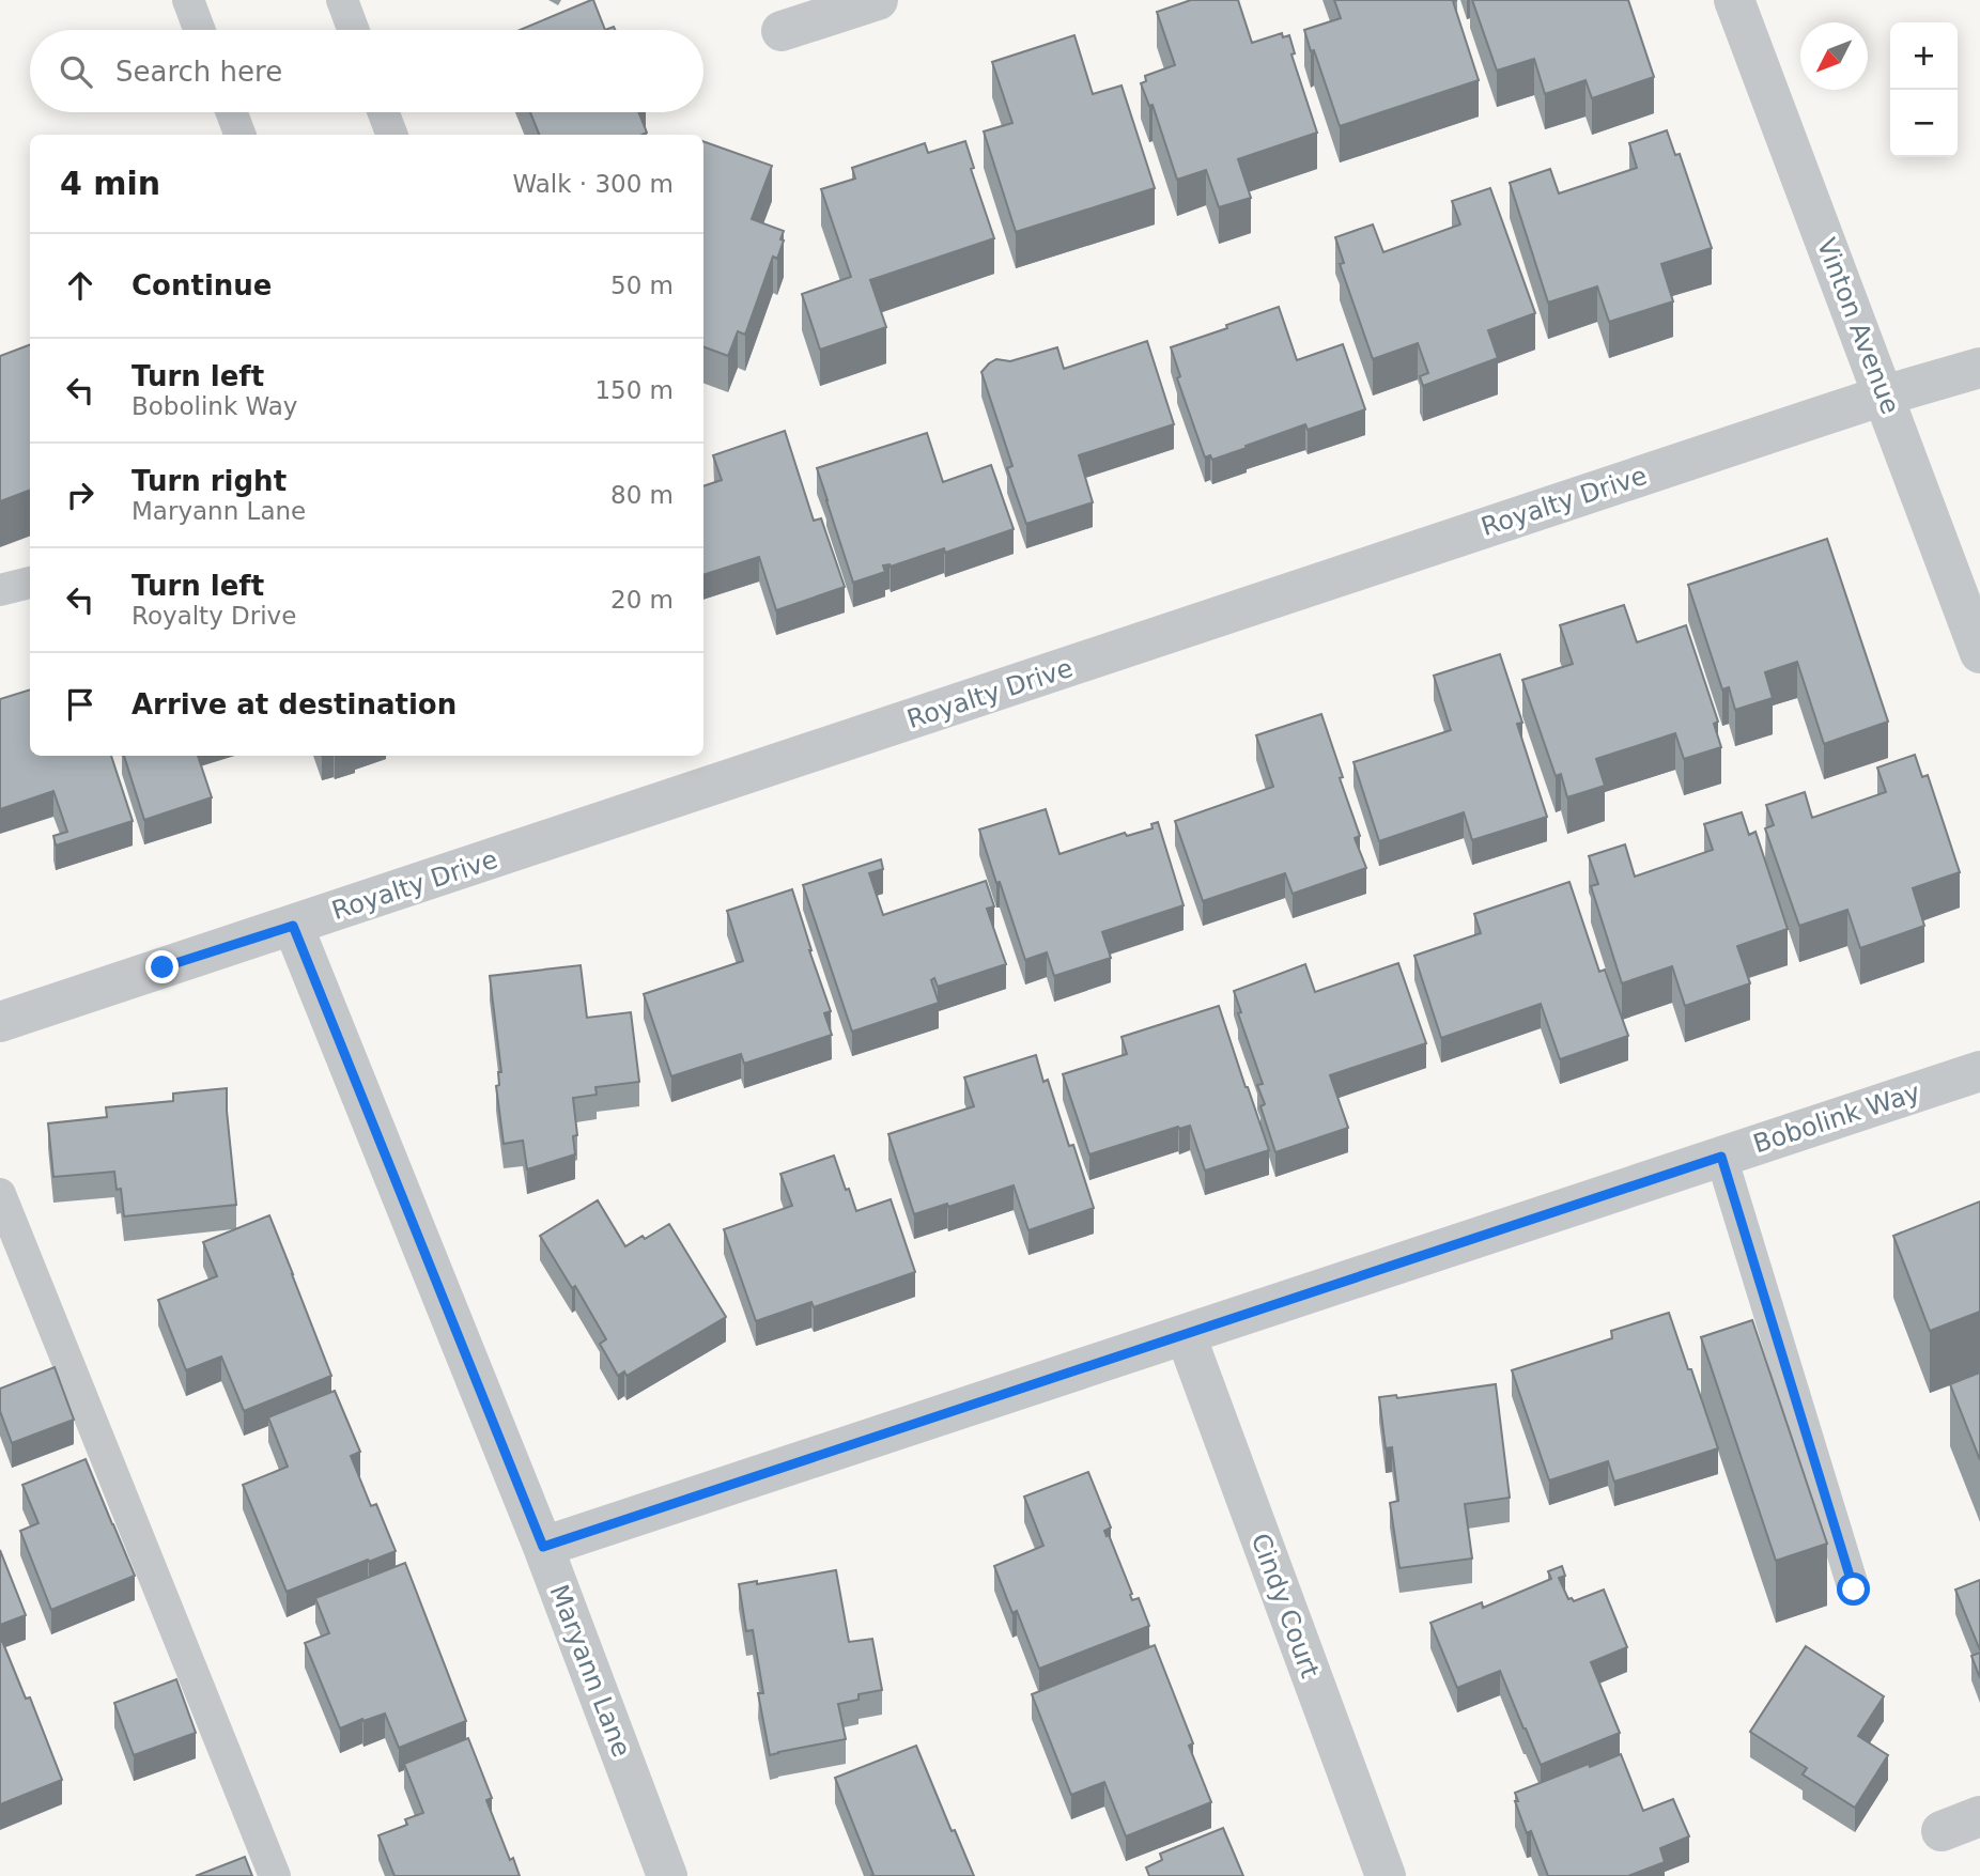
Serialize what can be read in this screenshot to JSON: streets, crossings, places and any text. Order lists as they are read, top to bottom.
{
  "streets": {
    "street": [
      "Vinton Avenue",
      "Royalty Drive",
      "Bobolink Way",
      "Cindy Court",
      "Maryann Lane"
    ]
  },
  "crossings": [
    ["Vinton Avenue", "Royalty Drive"],
    ["Royalty Drive", "Maryann Lane"],
    ["Bobolink Way", "Cindy Court"],
    ["Bobolink Way", "Maryann Lane"]
  ],
  "north": "bottom left",
  "page": {
    "map_buttons": ["+", "−"],
    "search": "Search here",
    "heading": ["4 min", "Walk · 300 m"],
    "list": [
      ["Continue", "50 m"],
      ["Turn left", "Bobolink Way", "150 m"],
      ["Turn right", "Maryann Lane", "80 m"],
      ["Turn left", "Royalty Drive", "20 m"],
      "Arrive at destination"
    ]
  }
}
